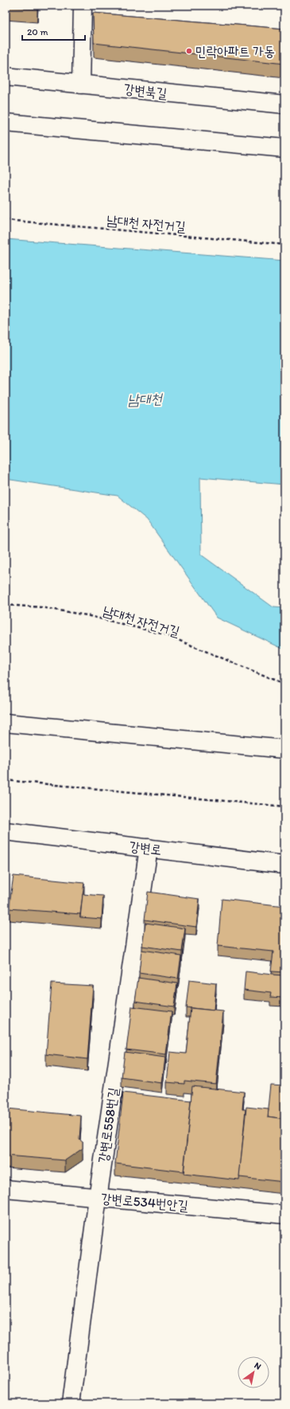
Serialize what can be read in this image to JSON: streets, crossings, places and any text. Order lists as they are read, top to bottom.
{
  "streets": {
    "street": [
      "강변북길",
      "강변로",
      "강변로558번길",
      "강변로534번안길"
    ],
    "path": ["남대천 자전거길"]
  },
  "crossings": [
    ["강변로", "강변로558번길"],
    ["강변로558번길", "강변로534번안길"]
  ],
  "water": ["남대천"],
  "places": ["민락아파트 가동"],
  "scale_bar": "20 m",
  "north": "top right"
}
